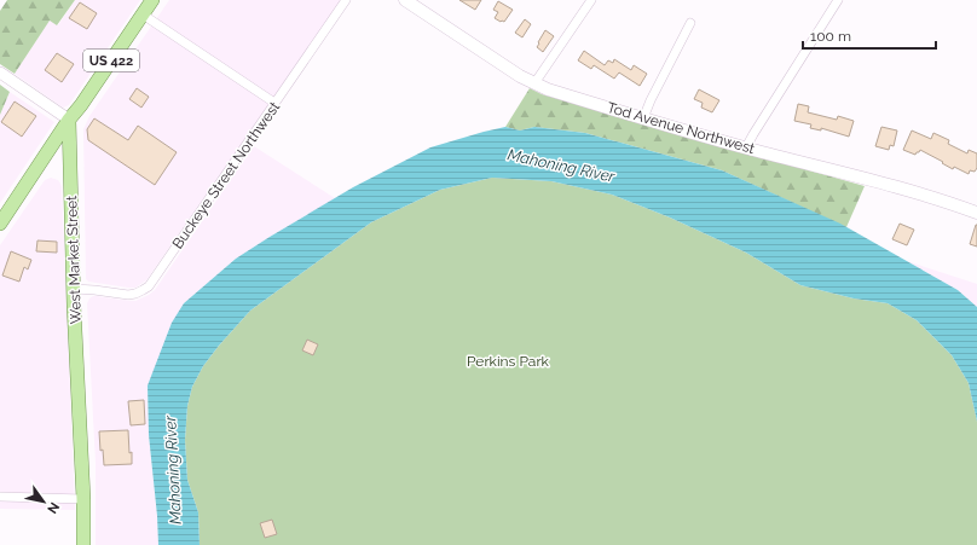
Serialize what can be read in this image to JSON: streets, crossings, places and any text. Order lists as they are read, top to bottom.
{
  "streets": {
    "main road": ["US 422", "Tod Avenue Northwest", "West Market Street"],
    "street": ["Buckeye Street Northwest"]
  },
  "crossings": [
    ["US 422", "West Market Street"],
    ["Buckeye Street Northwest", "West Market Street"]
  ],
  "water": ["Mahoning River"],
  "parks": ["Perkins Park"],
  "scale_bar": "100 m",
  "north": "bottom right"
}
